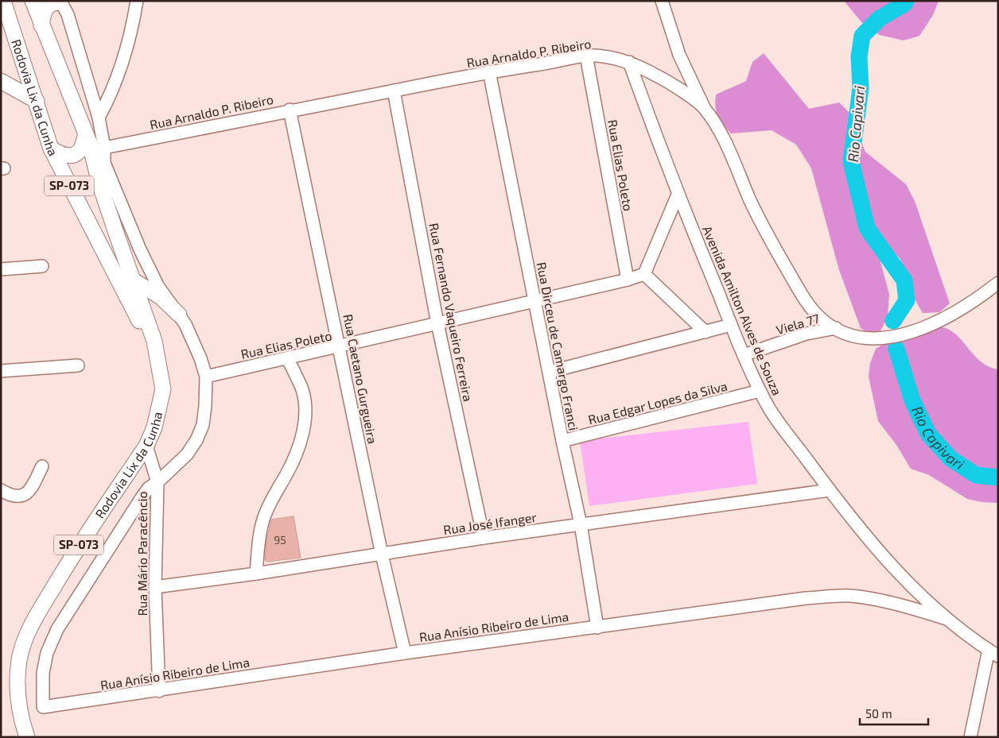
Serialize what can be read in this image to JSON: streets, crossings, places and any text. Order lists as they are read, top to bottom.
{
  "streets": {
    "main road": ["Rodovia Lix da Cunha", "SP-073"],
    "street": [
      "Rua Arnaldo P. Ribeiro",
      "Rua Elias Poleto",
      "Avenida Amilton Alves de Souza",
      "Rua Fernando Vaqueiro Ferreira",
      "Viela 77",
      "Rua Dirceu de Camargo Franci",
      "Rua Caetano Gurgueira",
      "Rua Edgar Lopes da Silva",
      "Rua José Ifanger",
      "Rua Mário Paracêncio",
      "Rua Anísio Ribeiro de Lima"
    ]
  },
  "crossings": [
    ["Rua Arnaldo P. Ribeiro", "Rua Elias Poleto"],
    ["Rua Arnaldo P. Ribeiro", "Avenida Amilton Alves de Souza"],
    ["Rua Arnaldo P. Ribeiro", "Rua Fernando Vaqueiro Ferreira"],
    ["Rua Arnaldo P. Ribeiro", "Viela 77"],
    ["Rua Arnaldo P. Ribeiro", "Rua Dirceu de Camargo Franci"],
    ["Rua Arnaldo P. Ribeiro", "Rua Caetano Gurgueira"],
    ["Rua Arnaldo P. Ribeiro", "Rua Mário Paracêncio"],
    ["Rua Elias Poleto", "Rua Fernando Vaqueiro Ferreira"],
    ["Rua Elias Poleto", "Rua Dirceu de Camargo Franci"],
    ["Rua Elias Poleto", "Rua Caetano Gurgueira"],
    ["Rua Elias Poleto", "Rua Mário Paracêncio"],
    ["Avenida Amilton Alves de Souza", "Viela 77"],
    ["Avenida Amilton Alves de Souza", "Rua Edgar Lopes da Silva"],
    ["Avenida Amilton Alves de Souza", "Rua José Ifanger"],
    ["Avenida Amilton Alves de Souza", "Rua Anísio Ribeiro de Lima"],
    ["Rua Fernando Vaqueiro Ferreira", "Rua José Ifanger"],
    ["Rua Dirceu de Camargo Franci", "Rua Edgar Lopes da Silva"],
    ["Rua Dirceu de Camargo Franci", "Rua José Ifanger"],
    ["Rua Dirceu de Camargo Franci", "Rua Anísio Ribeiro de Lima"],
    ["Rua Caetano Gurgueira", "Rua José Ifanger"],
    ["Rua Caetano Gurgueira", "Rua Anísio Ribeiro de Lima"],
    ["Rua José Ifanger", "Rua Mário Paracêncio"],
    ["Rua Mário Paracêncio", "Rua Anísio Ribeiro de Lima"]
  ],
  "water": ["Rio Capivari"],
  "house_numbers": ["95"],
  "scale_bar": "50 m"
}
